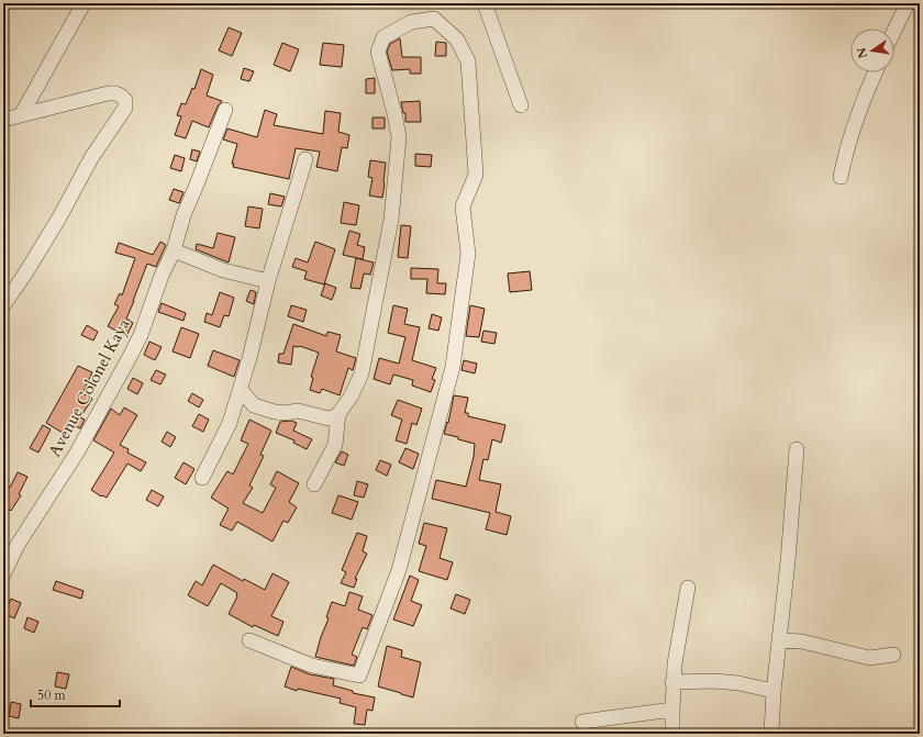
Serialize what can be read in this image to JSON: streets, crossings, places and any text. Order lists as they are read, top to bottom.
{
  "streets": {
    "street": ["Avenue Colonel Kaya"]
  },
  "scale_bar": "50 m",
  "north": "left"
}
